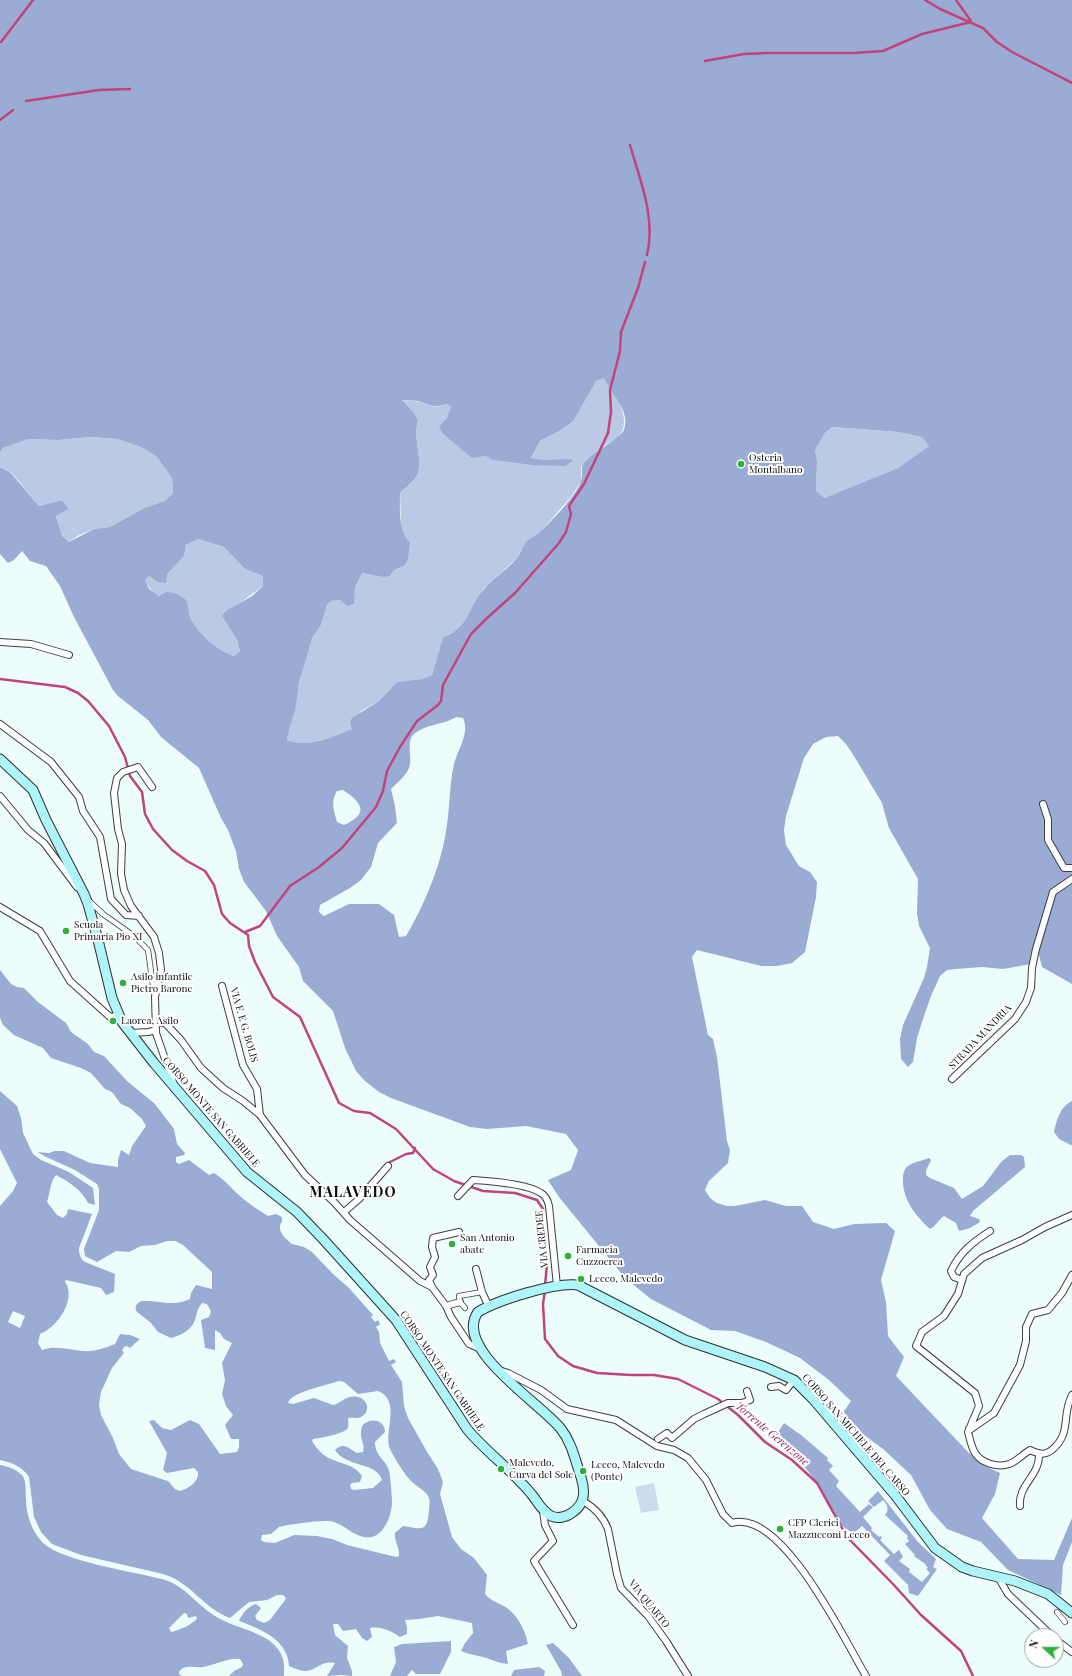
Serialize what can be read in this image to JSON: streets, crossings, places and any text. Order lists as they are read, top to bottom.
{
  "streets": {
    "main road": ["CORSO MONTE SAN GABRIELE", "CORSO SAN MICHELE DEL CARSO"],
    "street": [
      "VIA F. E G. BOLIS",
      "STRADA MANDRIA",
      "VIA CREDEE",
      "VIA QUARTO"
    ]
  },
  "crossings": [
    ["VIA CREDEE", "CORSO SAN MICHELE DEL CARSO"]
  ],
  "districts": ["MALAVEDO"],
  "water": ["Torrente Gerenzone"],
  "places": [
    "Osteria Montalbano",
    "Scuola Primaria Pio XI",
    "Asilo infantile Pietro Barone",
    "Laorca, Asilo",
    "San Antonio abate",
    "Farmacia Cuzzocrea",
    "Lecco, Malevedo",
    "Malevedo, Curva del Sole",
    "Lecco, Malevedo (Ponte)",
    "CFP Clerici Mazzucconi Lecco"
  ],
  "north": "left"
}
